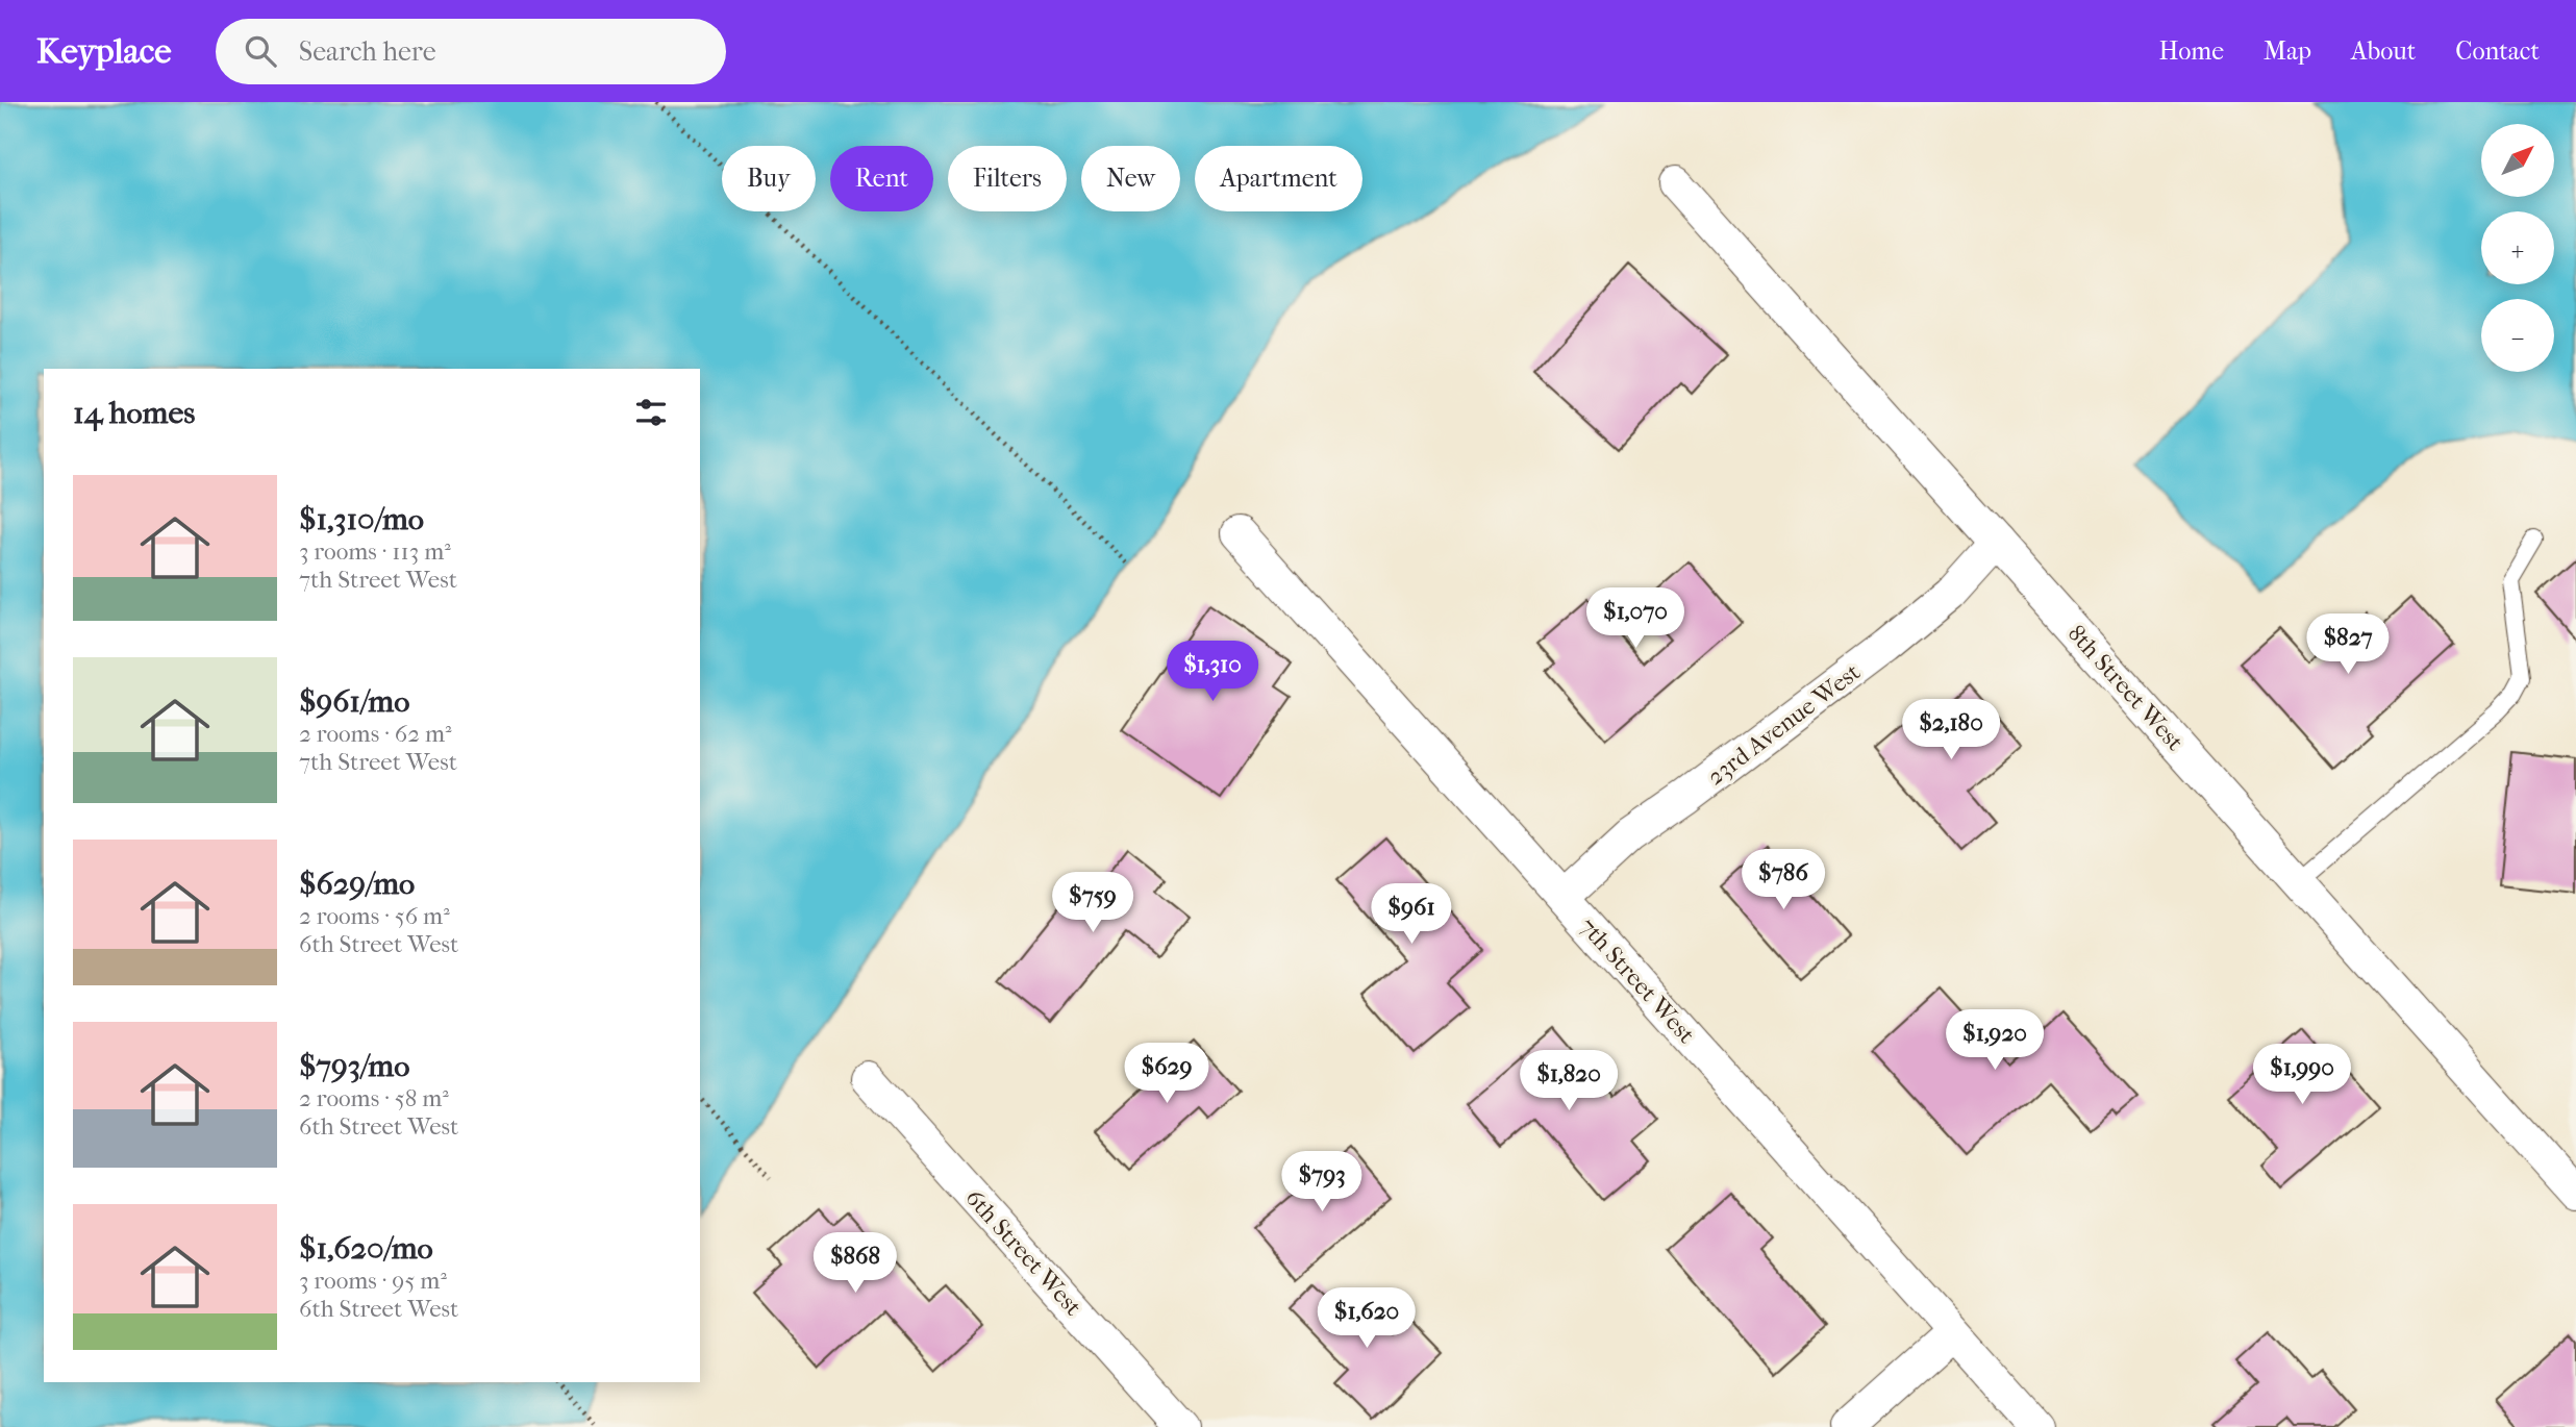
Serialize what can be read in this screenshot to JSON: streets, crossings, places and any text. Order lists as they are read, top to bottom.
{
  "streets": {
    "street": [
      "8th Street West",
      "23rd Avenue West",
      "7th Street West",
      "6th Street West"
    ]
  },
  "crossings": [
    ["8th Street West", "23rd Avenue West"],
    ["23rd Avenue West", "7th Street West"]
  ],
  "north": "top right",
  "page": {
    "header": "Keyplace",
    "search": "Search here",
    "nav": [
      "Home",
      "Map",
      "About",
      "Contact"
    ],
    "map_buttons": ["+", "−"],
    "chip": [
      "Buy",
      "Rent",
      "Filters",
      "New",
      "Apartment"
    ],
    "heading": "14 homes",
    "list": [
      {
        "name": "$1,310/mo",
        "note": "3 rooms · 113 m² · 7th Street West"
      },
      {
        "name": "$961/mo",
        "note": "2 rooms · 62 m² · 7th Street West"
      },
      {
        "name": "$629/mo",
        "note": "2 rooms · 56 m² · 6th Street West"
      },
      {
        "name": "$793/mo",
        "note": "2 rooms · 58 m² · 6th Street West"
      },
      {
        "name": "$1,620/mo",
        "note": "3 rooms · 95 m² · 6th Street West"
      }
    ],
    "price": [
      "$1,070",
      "$827",
      "$1,310",
      "$2,180",
      "$786",
      "$759",
      "$961",
      "$1,920",
      "$629",
      "$1,990",
      "$1,820",
      "$793",
      "$868",
      "$1,620"
    ]
  }
}
